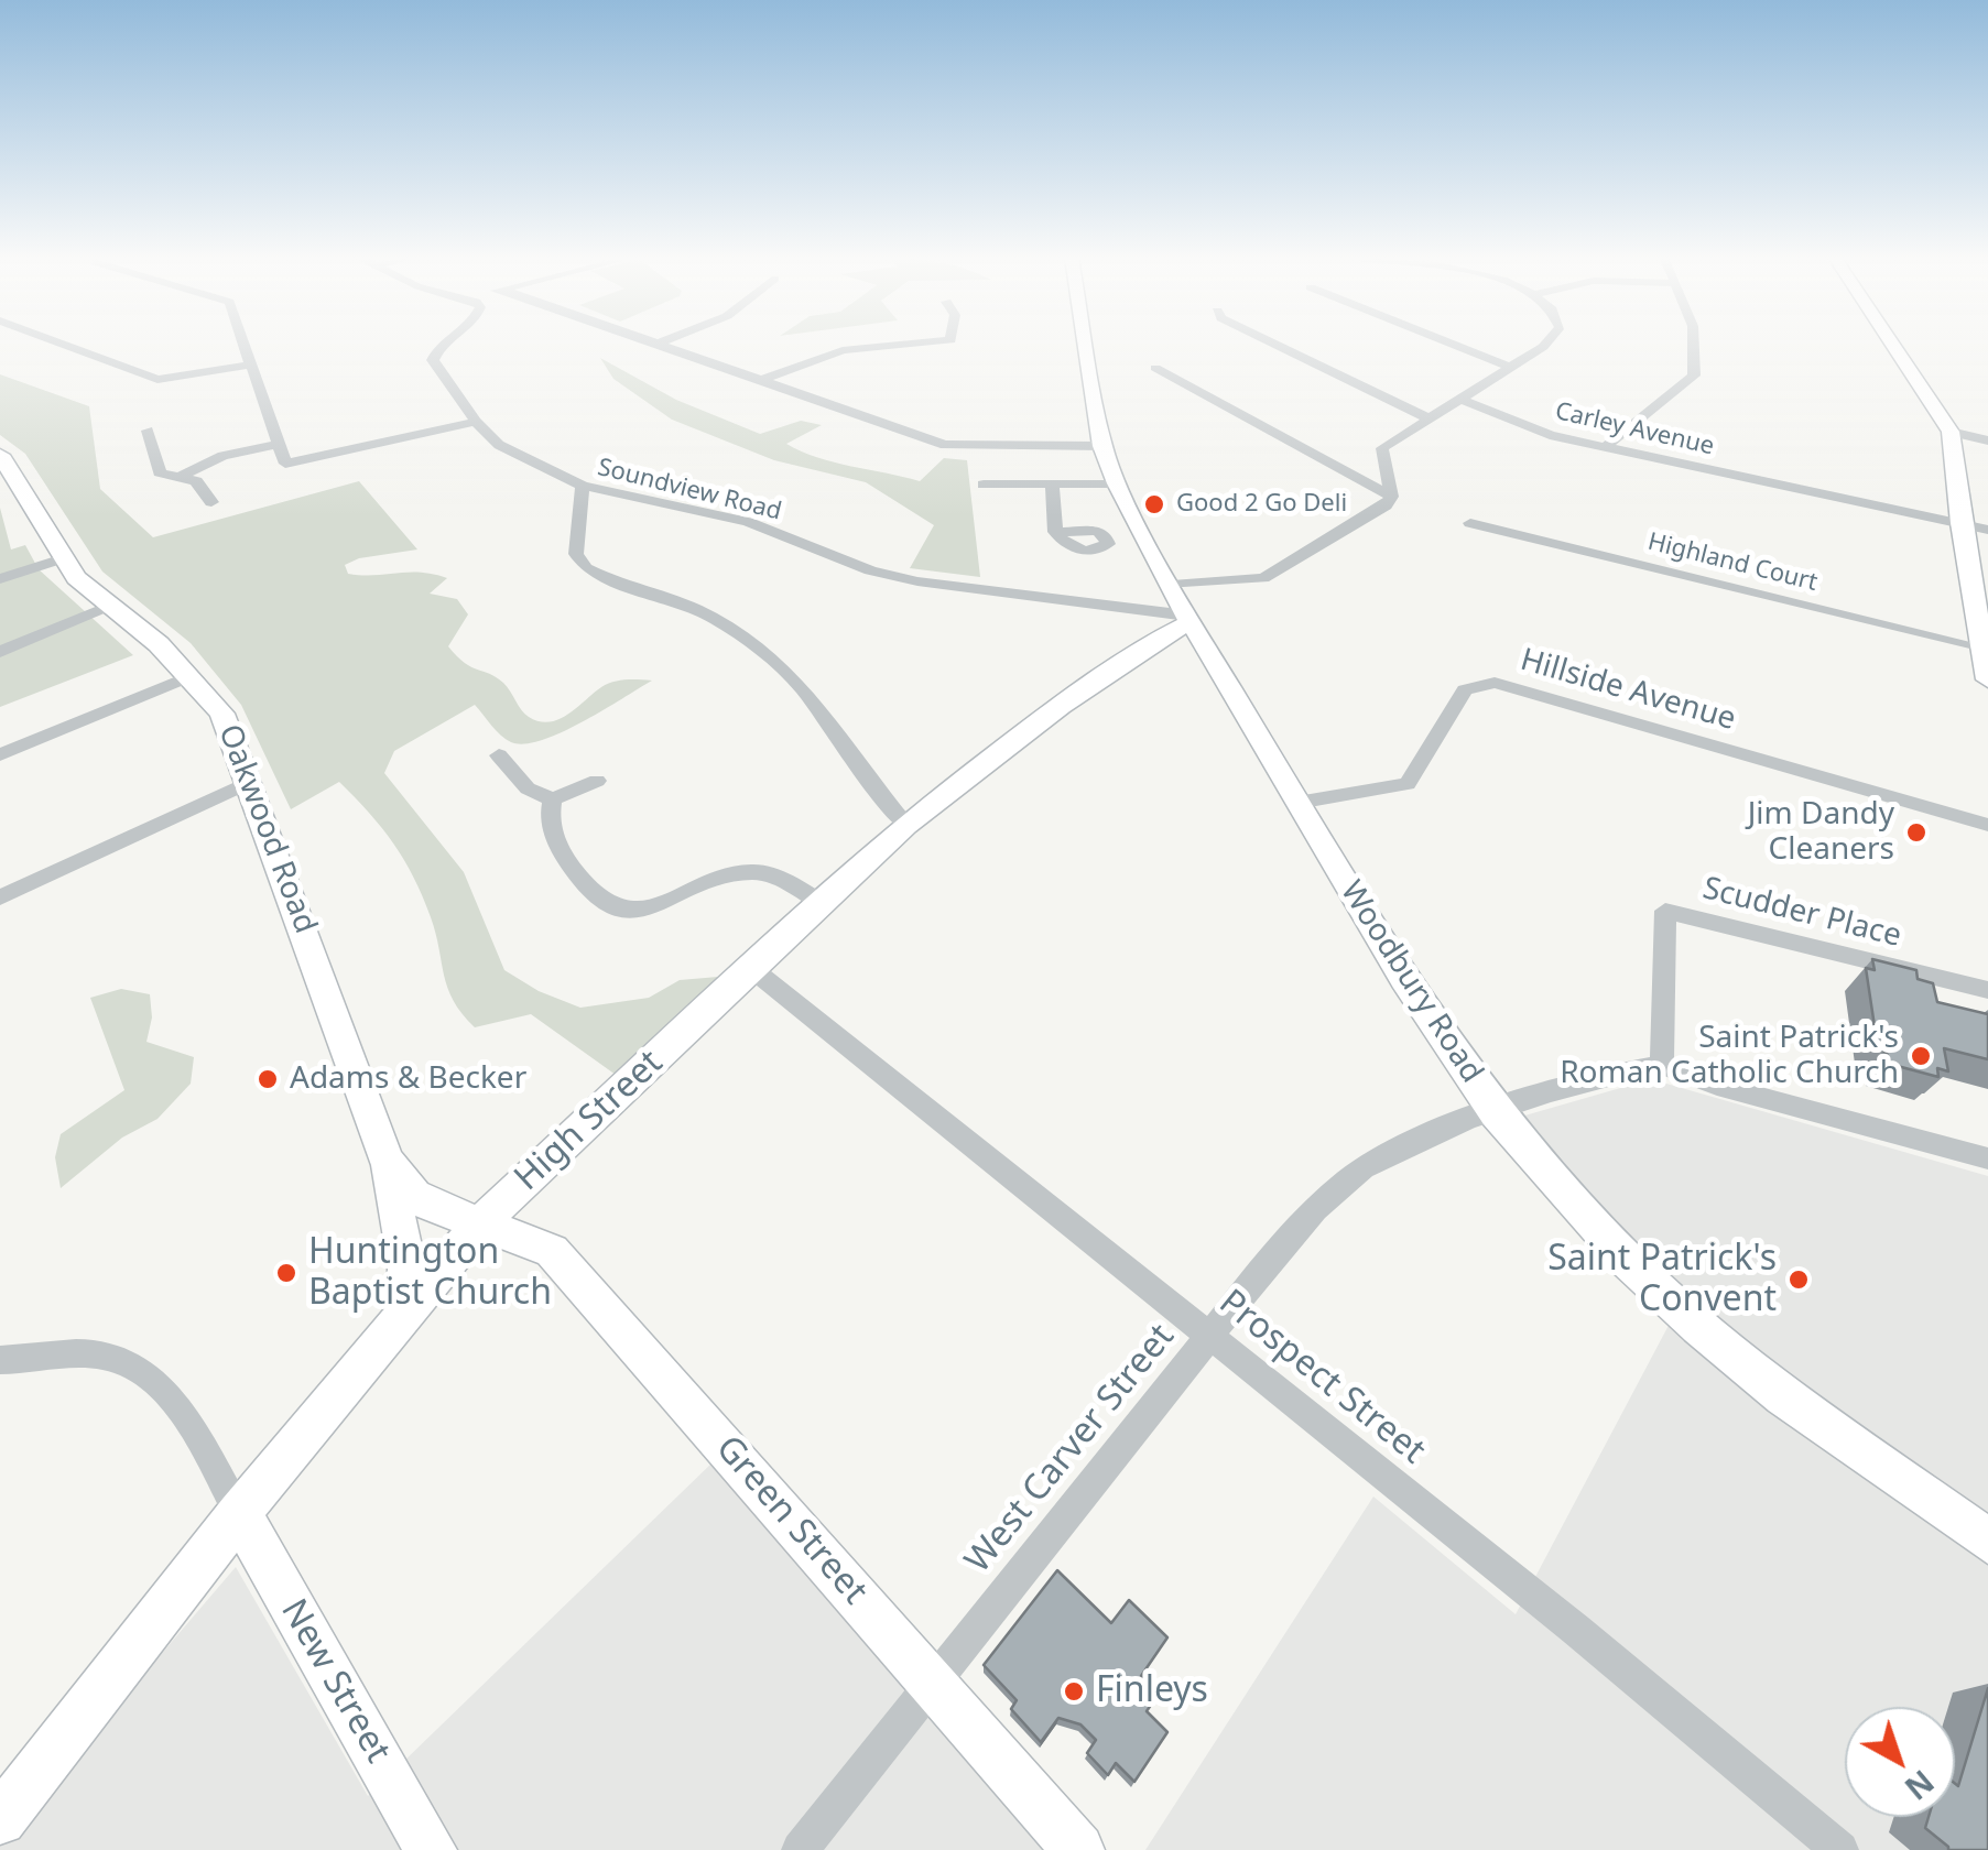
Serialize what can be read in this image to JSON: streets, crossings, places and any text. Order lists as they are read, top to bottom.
{
  "streets": {
    "main road": [
      "Oakwood Road",
      "Woodbury Road",
      "High Street",
      "Green Street",
      "New Street"
    ],
    "street": [
      "Carley Avenue",
      "Soundview Road",
      "Highland Court",
      "Hillside Avenue",
      "Scudder Place",
      "Prospect Street",
      "West Carver Street"
    ]
  },
  "crossings": [
    ["Soundview Road", "Woodbury Road"],
    ["Soundview Road", "High Street"],
    ["Hillside Avenue", "Woodbury Road"],
    ["Oakwood Road", "High Street"],
    ["Oakwood Road", "Green Street"],
    ["Scudder Place", "West Carver Street"],
    ["Woodbury Road", "High Street"],
    ["Woodbury Road", "West Carver Street"],
    ["High Street", "Prospect Street"],
    ["High Street", "Green Street"],
    ["High Street", "New Street"],
    ["Prospect Street", "West Carver Street"],
    ["West Carver Street", "Green Street"]
  ],
  "places": [
    "Good 2 Go Deli",
    "Jim Dandy Cleaners",
    "Saint Patrick's Roman Catholic Church",
    "Adams & Becker",
    "Huntington Baptist Church",
    "Saint Patrick's Convent",
    "Finleys"
  ],
  "north": "bottom right"
}
